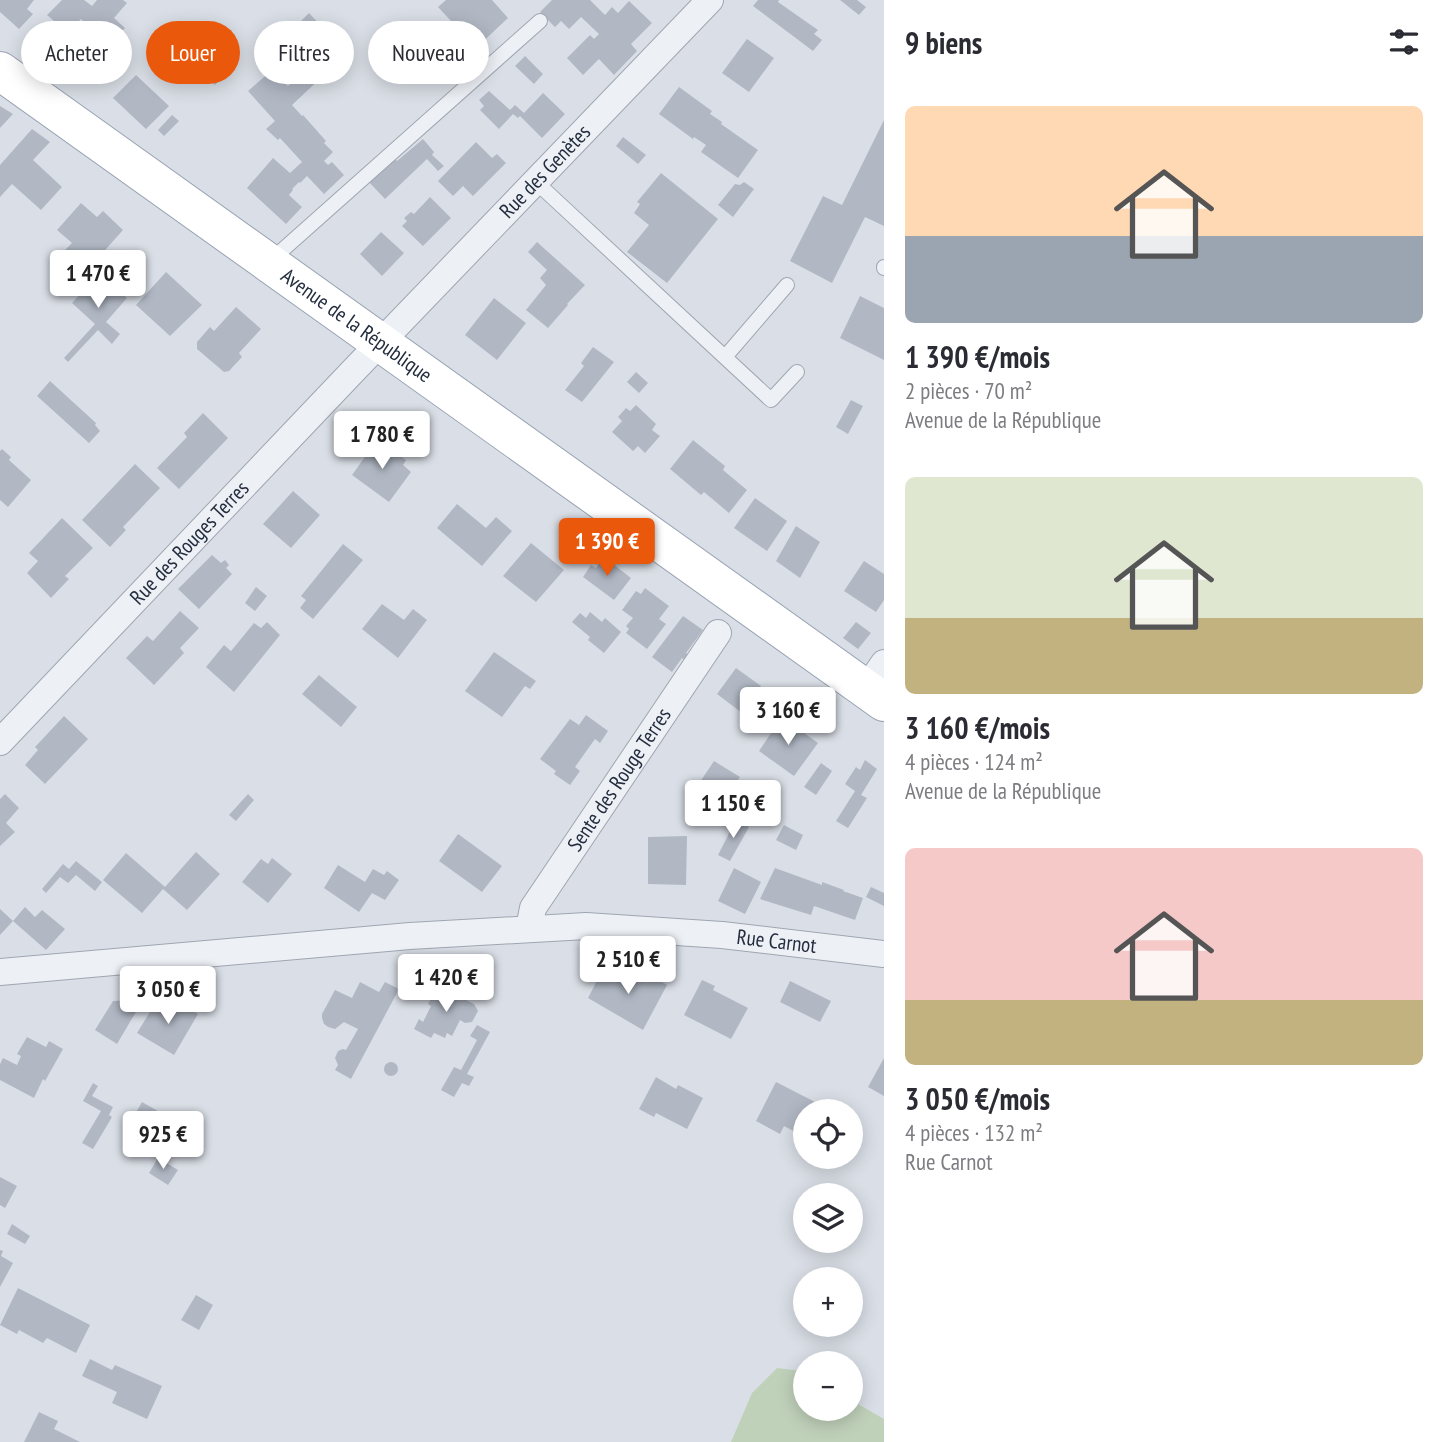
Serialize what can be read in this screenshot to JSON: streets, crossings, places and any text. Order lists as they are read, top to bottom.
{
  "streets": {
    "main road": ["Avenue de la République"],
    "street": [
      "Rue des Genètes",
      "Rue des Rouges Terres",
      "Sente des Rouge Terres",
      "Rue Carnot"
    ]
  },
  "crossings": [
    ["Rue des Genètes", "Avenue de la République"],
    ["Rue des Genètes", "Rue des Rouges Terres"],
    ["Avenue de la République", "Rue des Rouges Terres"],
    ["Sente des Rouge Terres", "Rue Carnot"]
  ],
  "page": {
    "heading": "9 biens",
    "chip": [
      "Acheter",
      "Louer",
      "Filtres",
      "Nouveau"
    ],
    "list": [
      {
        "name": "1 390 €/mois",
        "note": "2 pièces · 70 m² · Avenue de la République"
      },
      {
        "name": "3 160 €/mois",
        "note": "4 pièces · 124 m² · Avenue de la République"
      },
      {
        "name": "3 050 €/mois",
        "note": "4 pièces · 132 m² · Rue Carnot"
      }
    ],
    "price": [
      "1 470 €",
      "1 780 €",
      "1 390 €",
      "3 160 €",
      "1 150 €",
      "2 510 €",
      "1 420 €",
      "3 050 €",
      "925 €"
    ],
    "map_buttons": ["+", "−"]
  }
}
